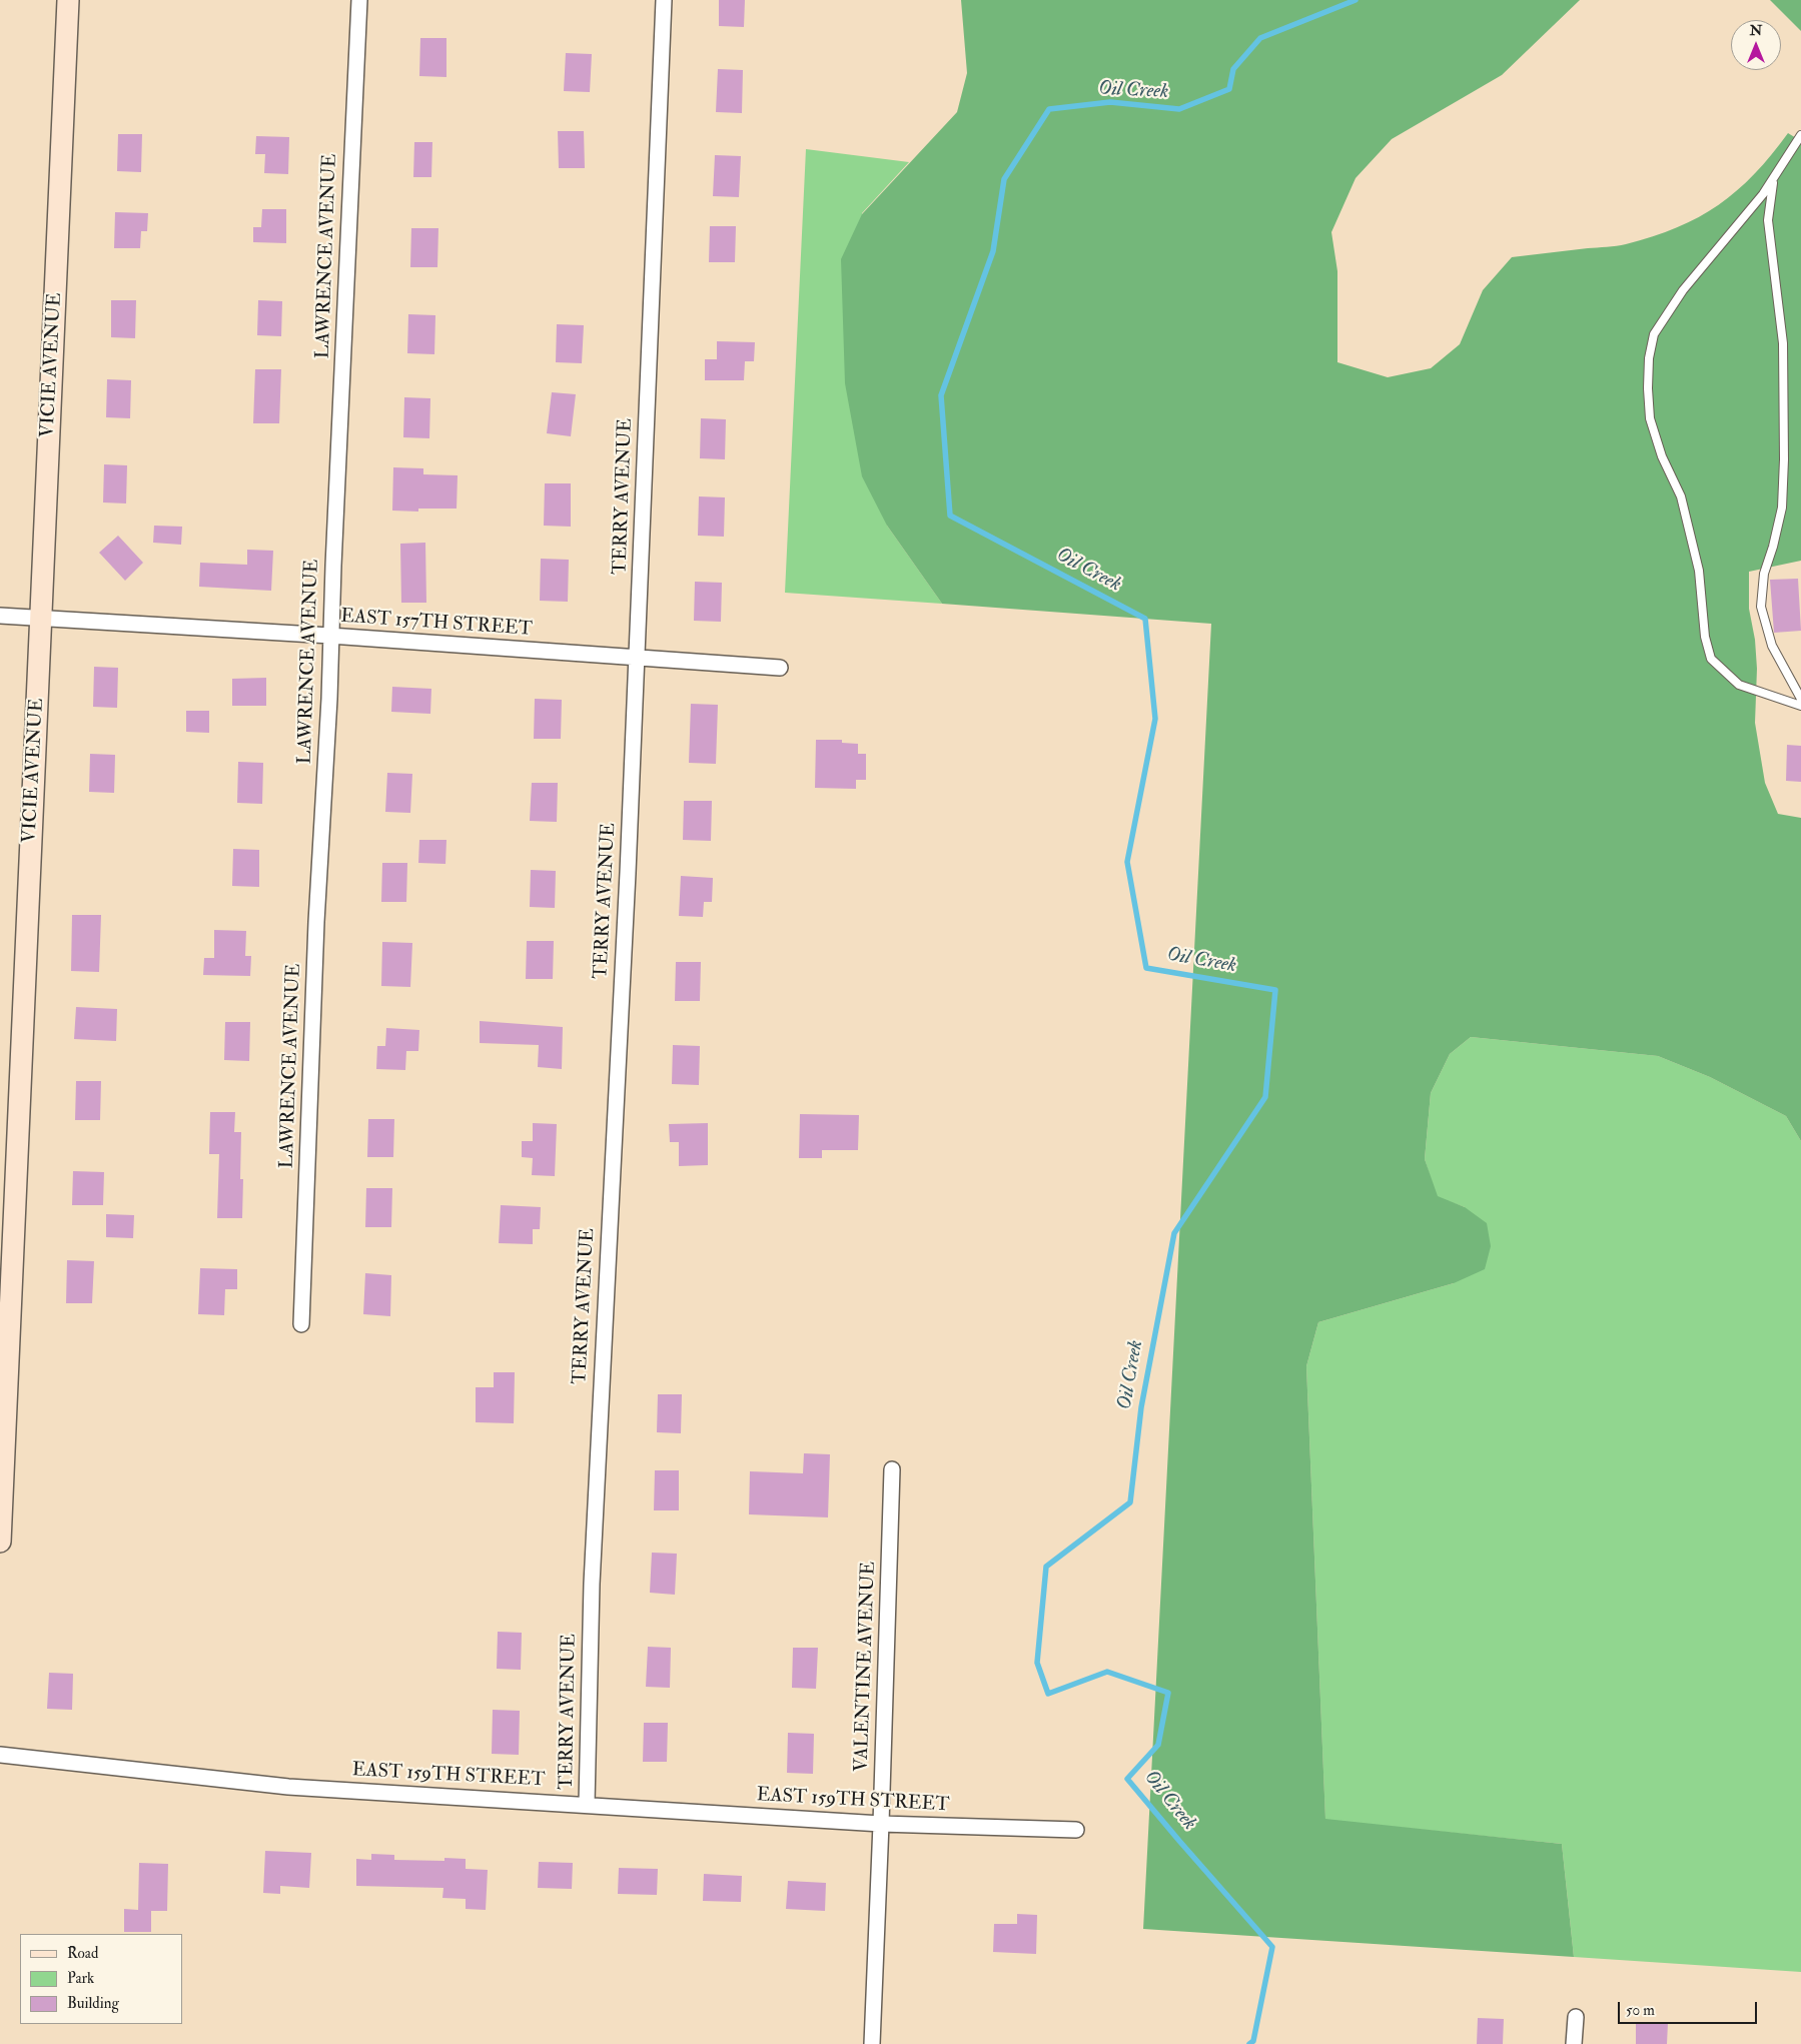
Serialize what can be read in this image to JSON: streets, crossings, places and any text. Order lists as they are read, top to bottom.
{
  "streets": {
    "street": [
      "LAWRENCE AVENUE",
      "VICIE AVENUE",
      "TERRY AVENUE",
      "EAST 157TH STREET",
      "VALENTINE AVENUE",
      "EAST 159TH STREET"
    ]
  },
  "crossings": [
    ["LAWRENCE AVENUE", "EAST 157TH STREET"],
    ["VICIE AVENUE", "EAST 157TH STREET"],
    ["TERRY AVENUE", "EAST 157TH STREET"],
    ["TERRY AVENUE", "EAST 159TH STREET"],
    ["VALENTINE AVENUE", "EAST 159TH STREET"]
  ],
  "water": ["Oil Creek"],
  "legend": ["Road", "Park", "Building"],
  "scale_bar": "50 m",
  "north": "top"
}
